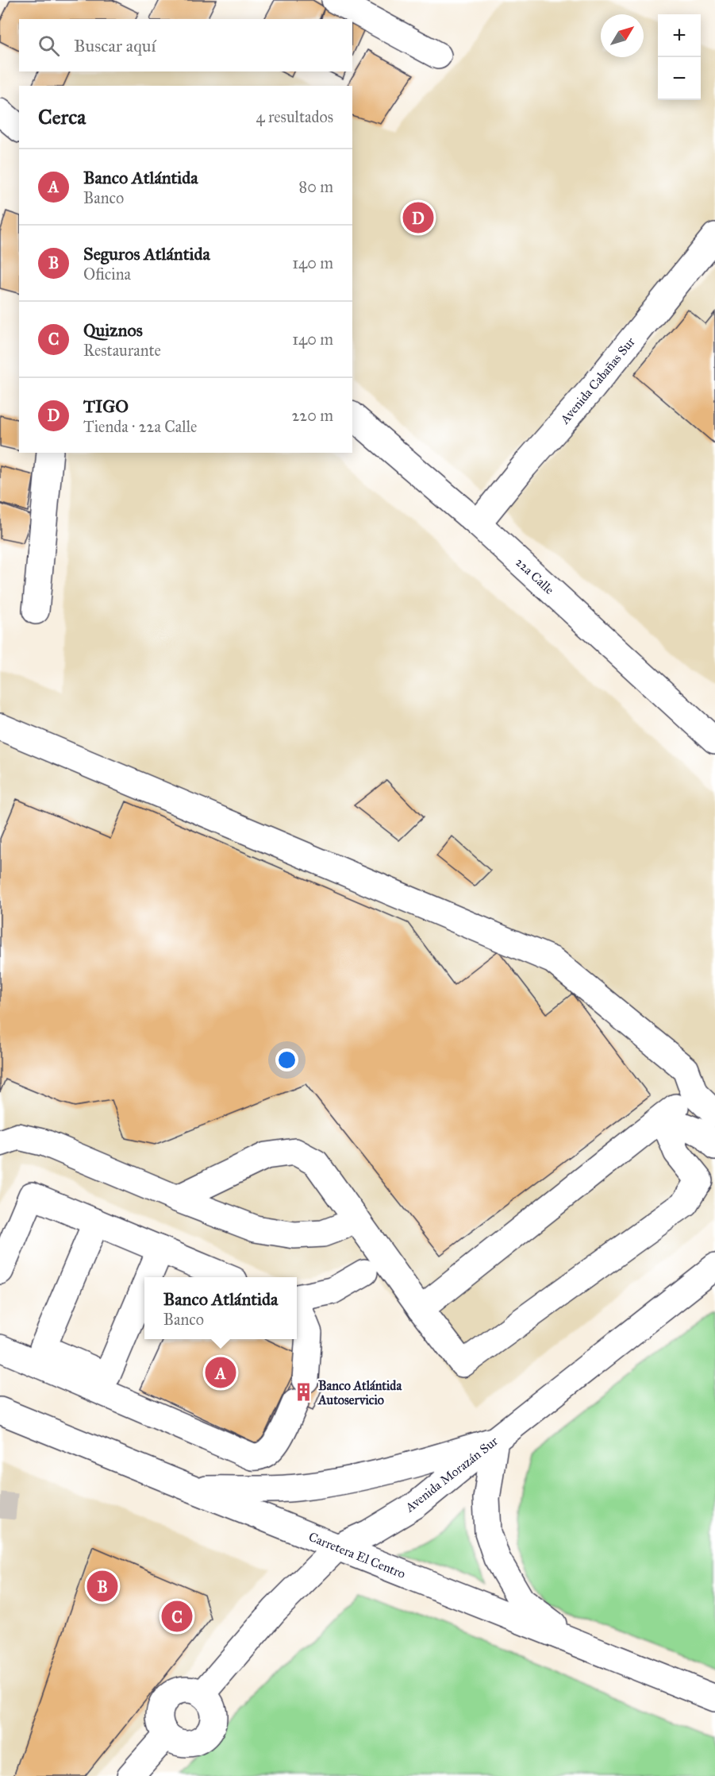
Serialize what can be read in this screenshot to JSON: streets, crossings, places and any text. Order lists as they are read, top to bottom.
{
  "streets": {
    "street": [
      "Avenida Cabañas Sur",
      "22a Calle",
      "Avenida Morazán Sur",
      "Carretera El Centro"
    ]
  },
  "crossings": [
    ["Avenida Cabañas Sur", "22a Calle"],
    ["Avenida Morazán Sur", "Carretera El Centro"]
  ],
  "places": {
    "building": ["Banco Atlántida Autoservicio"]
  },
  "north": "top right",
  "page": {
    "map_buttons": ["+", "−"],
    "search": "Buscar aquí",
    "heading": ["Cerca", "4 resultados"],
    "list": [
      {
        "mark": "A",
        "name": "Banco Atlántida",
        "note": "Banco",
        "value": "80 m"
      },
      {
        "mark": "B",
        "name": "Seguros Atlántida",
        "note": "Oficina",
        "value": "140 m"
      },
      {
        "mark": "C",
        "name": "Quiznos",
        "note": "Restaurante",
        "value": "140 m"
      },
      {
        "mark": "D",
        "name": "TIGO",
        "note": "Tienda · 22a Calle",
        "value": "220 m"
      }
    ],
    "pins": [
      "D",
      "A",
      "B",
      "C"
    ],
    "popup": ["Banco Atlántida", "Banco"]
  }
}
